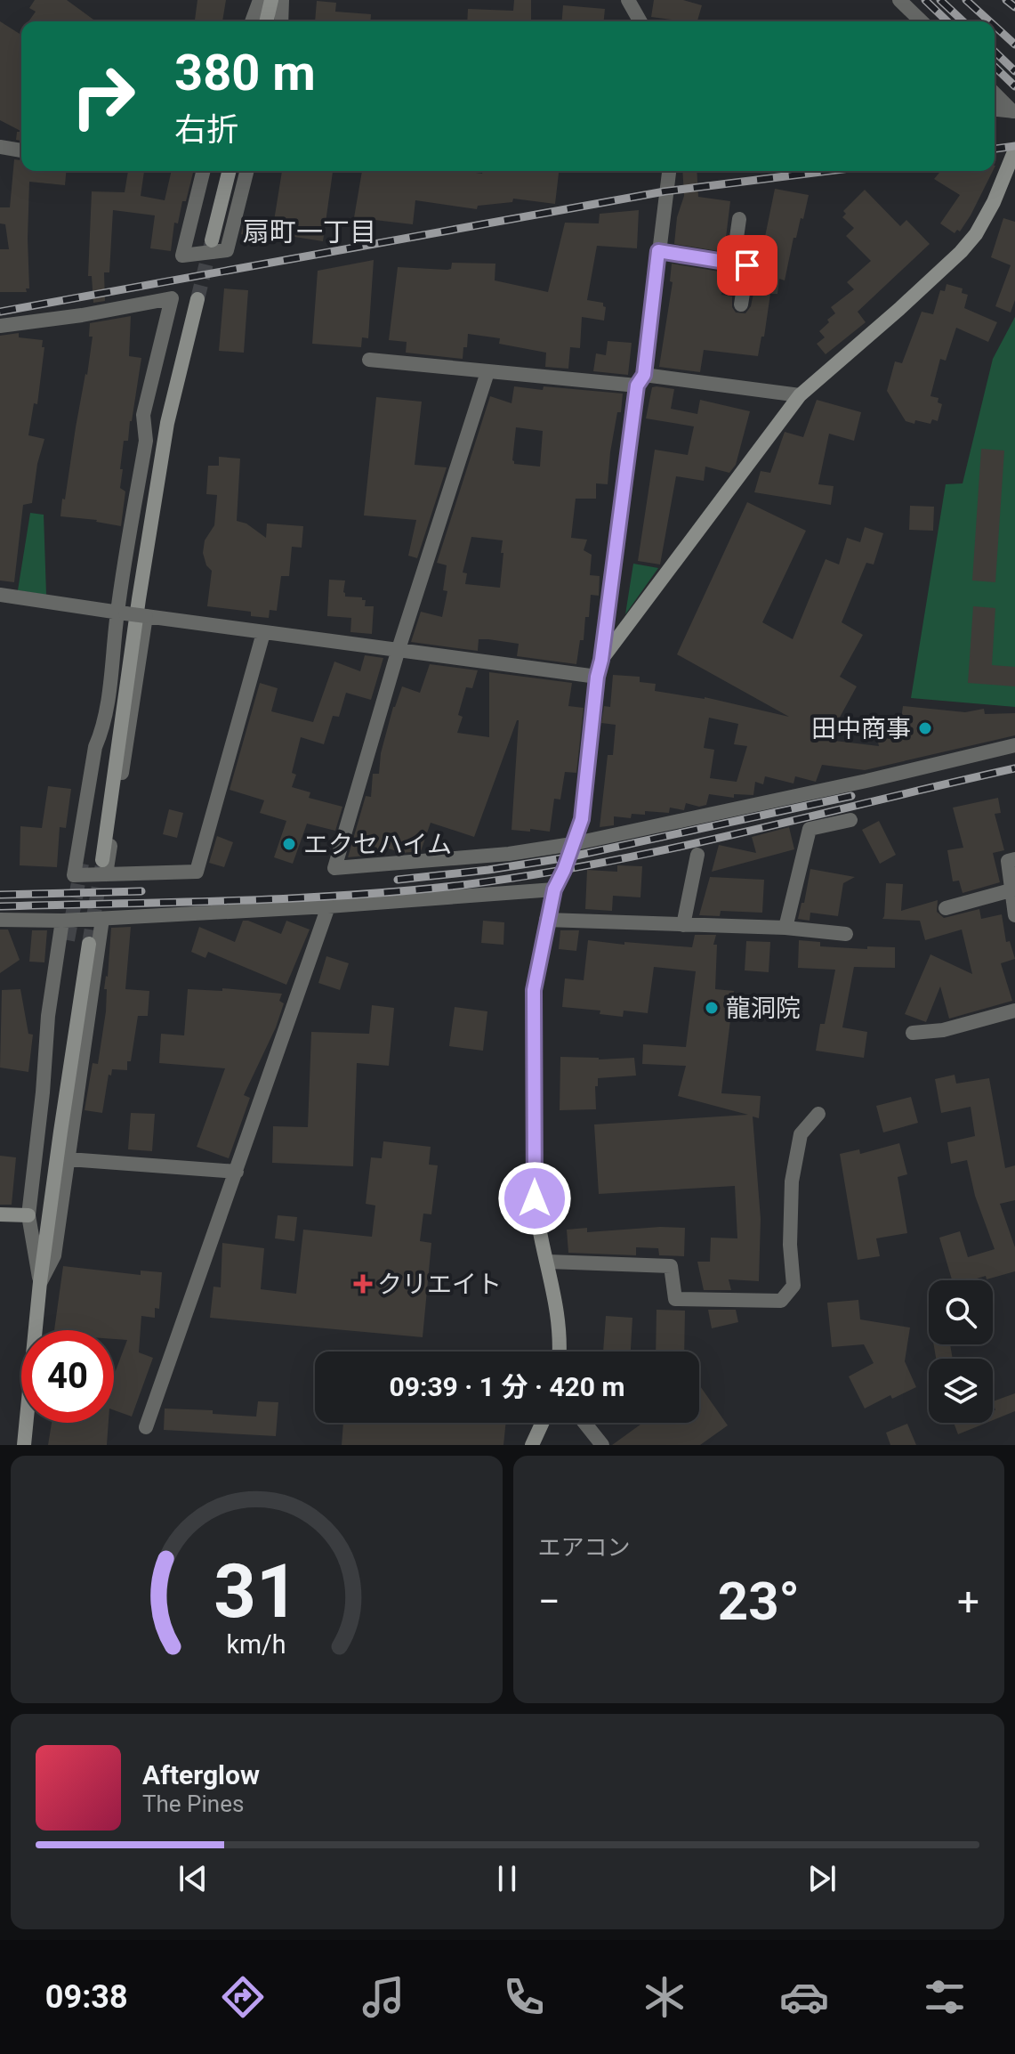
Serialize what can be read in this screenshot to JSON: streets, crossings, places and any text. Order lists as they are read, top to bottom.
{
  "districts": ["扇町一丁目"],
  "places": {
    "other": ["田中商事", "エクセハイム", "龍洞院"],
    "health": ["クリエイト"]
  },
  "page": {
    "turn": ["380 m", "右折"],
    "limit": "40",
    "trip": "09:39 · 1 分 · 420 m",
    "tile": "エアコン",
    "heat": ["−", "23°", "+"],
    "song": ["Afterglow", "The Pines"],
    "tabs": "09:38",
    "gauge": ["31", "km/h"]
  }
}
